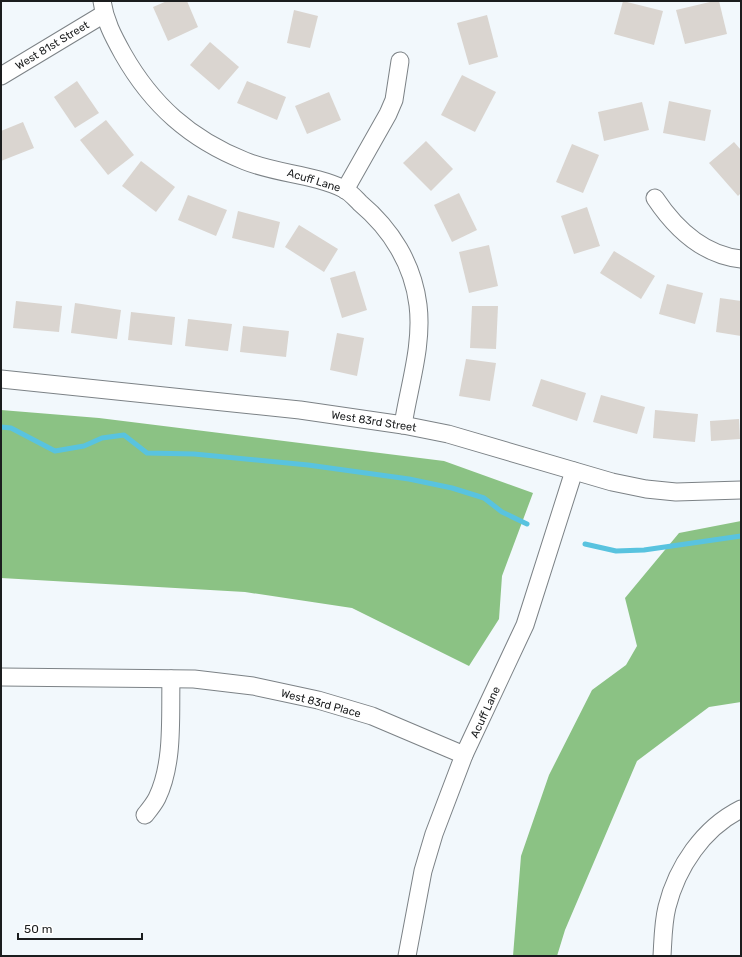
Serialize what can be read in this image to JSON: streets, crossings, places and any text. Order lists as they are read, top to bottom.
{
  "streets": {
    "street": [
      "West 81st Street",
      "Acuff Lane",
      "West 83rd Street",
      "West 83rd Place"
    ]
  },
  "crossings": [
    ["West 81st Street", "Acuff Lane"],
    ["Acuff Lane", "West 83rd Street"],
    ["Acuff Lane", "West 83rd Place"]
  ],
  "scale_bar": "50 m"
}
